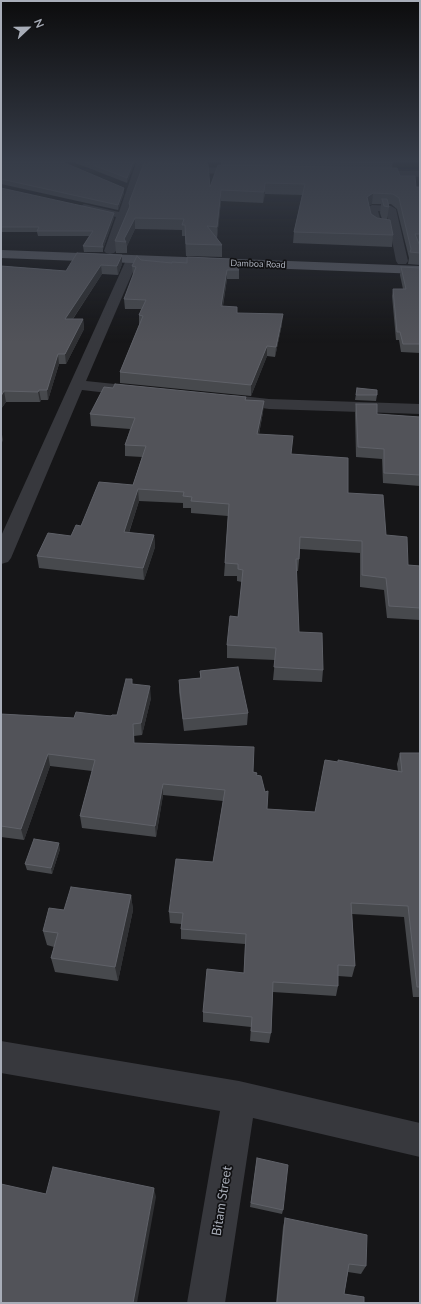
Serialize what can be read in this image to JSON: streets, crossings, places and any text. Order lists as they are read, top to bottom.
{
  "streets": {
    "main road": ["Damboa Road"],
    "street": ["Bitam Street"]
  },
  "north": "right"
}
